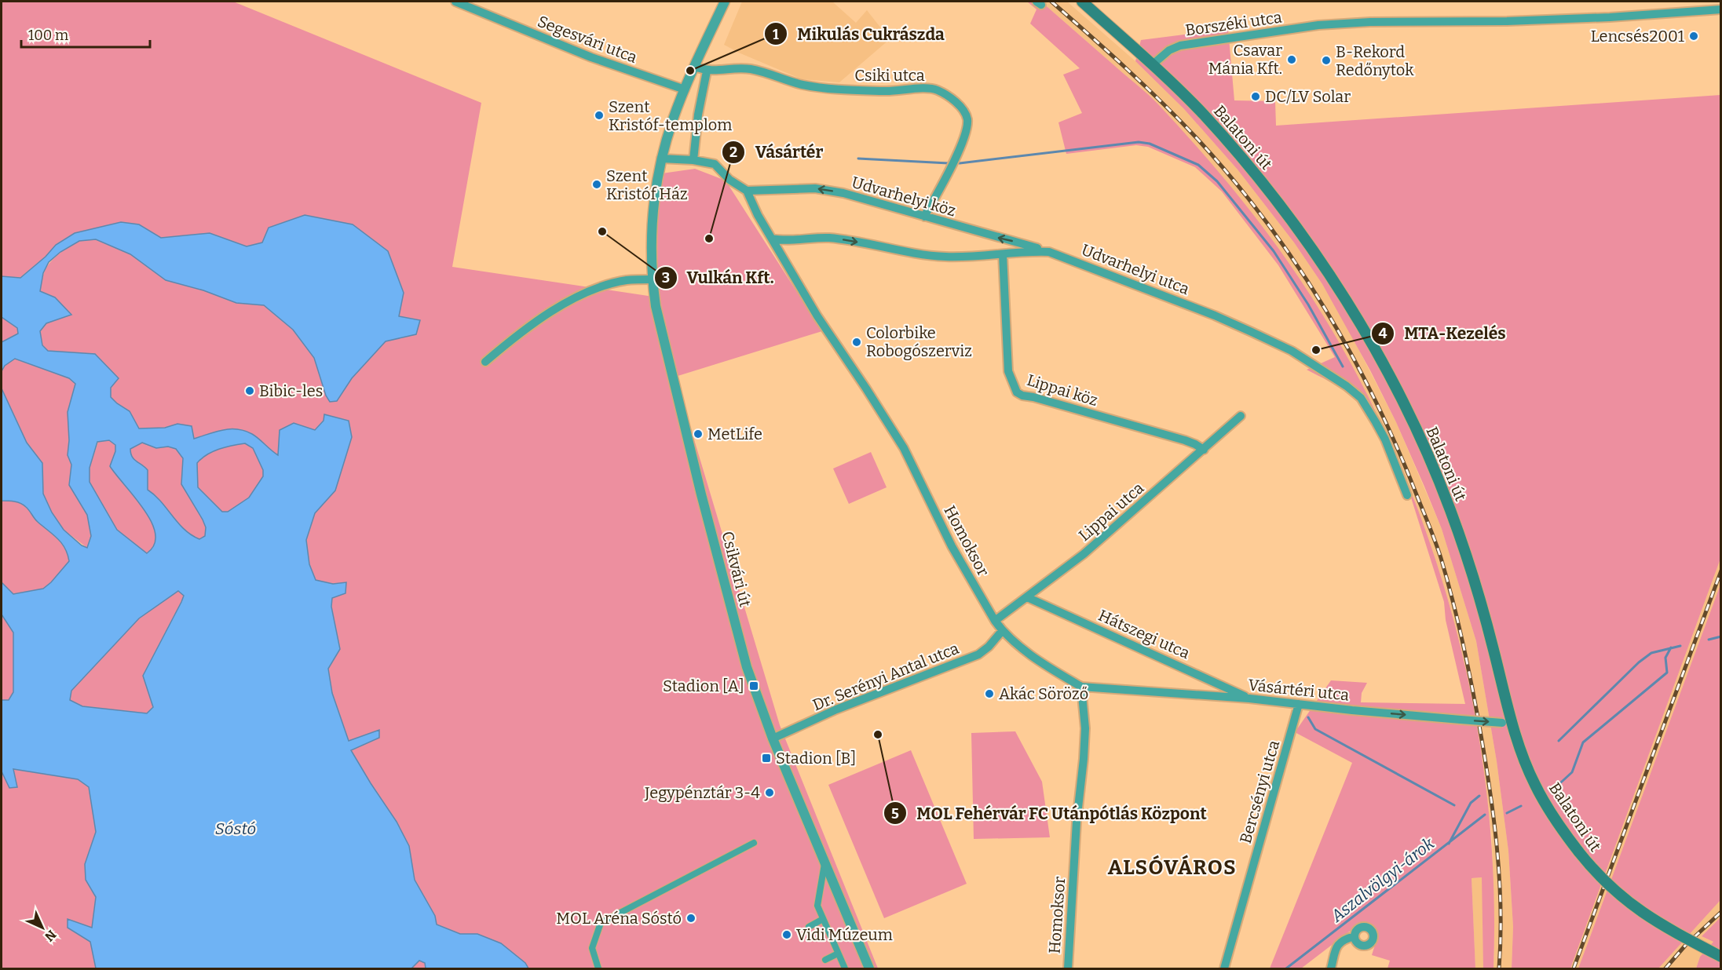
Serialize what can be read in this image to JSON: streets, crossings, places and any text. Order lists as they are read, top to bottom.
{
  "streets": {
    "main road": ["Balatoni út"],
    "street": [
      "Borszéki utca",
      "Segesvári utca",
      "Csiki utca",
      "Udvarhelyi köz",
      "Udvarhelyi utca",
      "Lippai köz",
      "Lippai utca",
      "Homoksor",
      "Csikvári út",
      "Hátszegi utca",
      "Dr. Serényi Antal utca",
      "Vásártéri utca",
      "Bercsényi utca"
    ]
  },
  "crossings": [
    ["Borszéki utca", "Balatoni út"],
    ["Segesvári utca", "Csikvári út"],
    ["Csiki utca", "Udvarhelyi köz"],
    ["Csiki utca", "Csikvári út"],
    ["Balatoni út", "Vásártéri utca"],
    ["Udvarhelyi köz", "Udvarhelyi utca"],
    ["Udvarhelyi köz", "Homoksor"],
    ["Udvarhelyi utca", "Lippai köz"],
    ["Udvarhelyi utca", "Homoksor"],
    ["Lippai köz", "Lippai utca"],
    ["Lippai utca", "Homoksor"],
    ["Lippai utca", "Hátszegi utca"],
    ["Homoksor", "Dr. Serényi Antal utca"],
    ["Homoksor", "Vásártéri utca"],
    ["Csikvári út", "Dr. Serényi Antal utca"],
    ["Hátszegi utca", "Vásártéri utca"],
    ["Vásártéri utca", "Bercsényi utca"]
  ],
  "one_way": ["Udvarhelyi köz", "Vásártéri utca"],
  "districts": ["ALSÓVÁROS"],
  "water": ["Sóstó", "Aszalvölgyi-árok"],
  "places": {
    "other": [
      "Lencsés2001",
      "Csavar Mánia Kft.",
      "B-Rekord Redőnytok",
      "Mikulás Cukrászda",
      "DC/LV Solar",
      "Szent Kristóf-templom",
      "Szent Kristóf Ház",
      "Vulkán Kft.",
      "Vásártér",
      "Colorbike Robogószerviz",
      "MTA-Kezelés",
      "Bibic-les",
      "MetLife",
      "Akác Söröző",
      "MOL Fehérvár FC Utánpótlás Központ",
      "Jegypénztár 3-4",
      "MOL Aréna Sóstó",
      "Vidi Múzeum"
    ],
    "transit": ["Stadion [A]", "Stadion [B]"]
  },
  "scale_bar": "100 m",
  "north": "bottom right"
}
